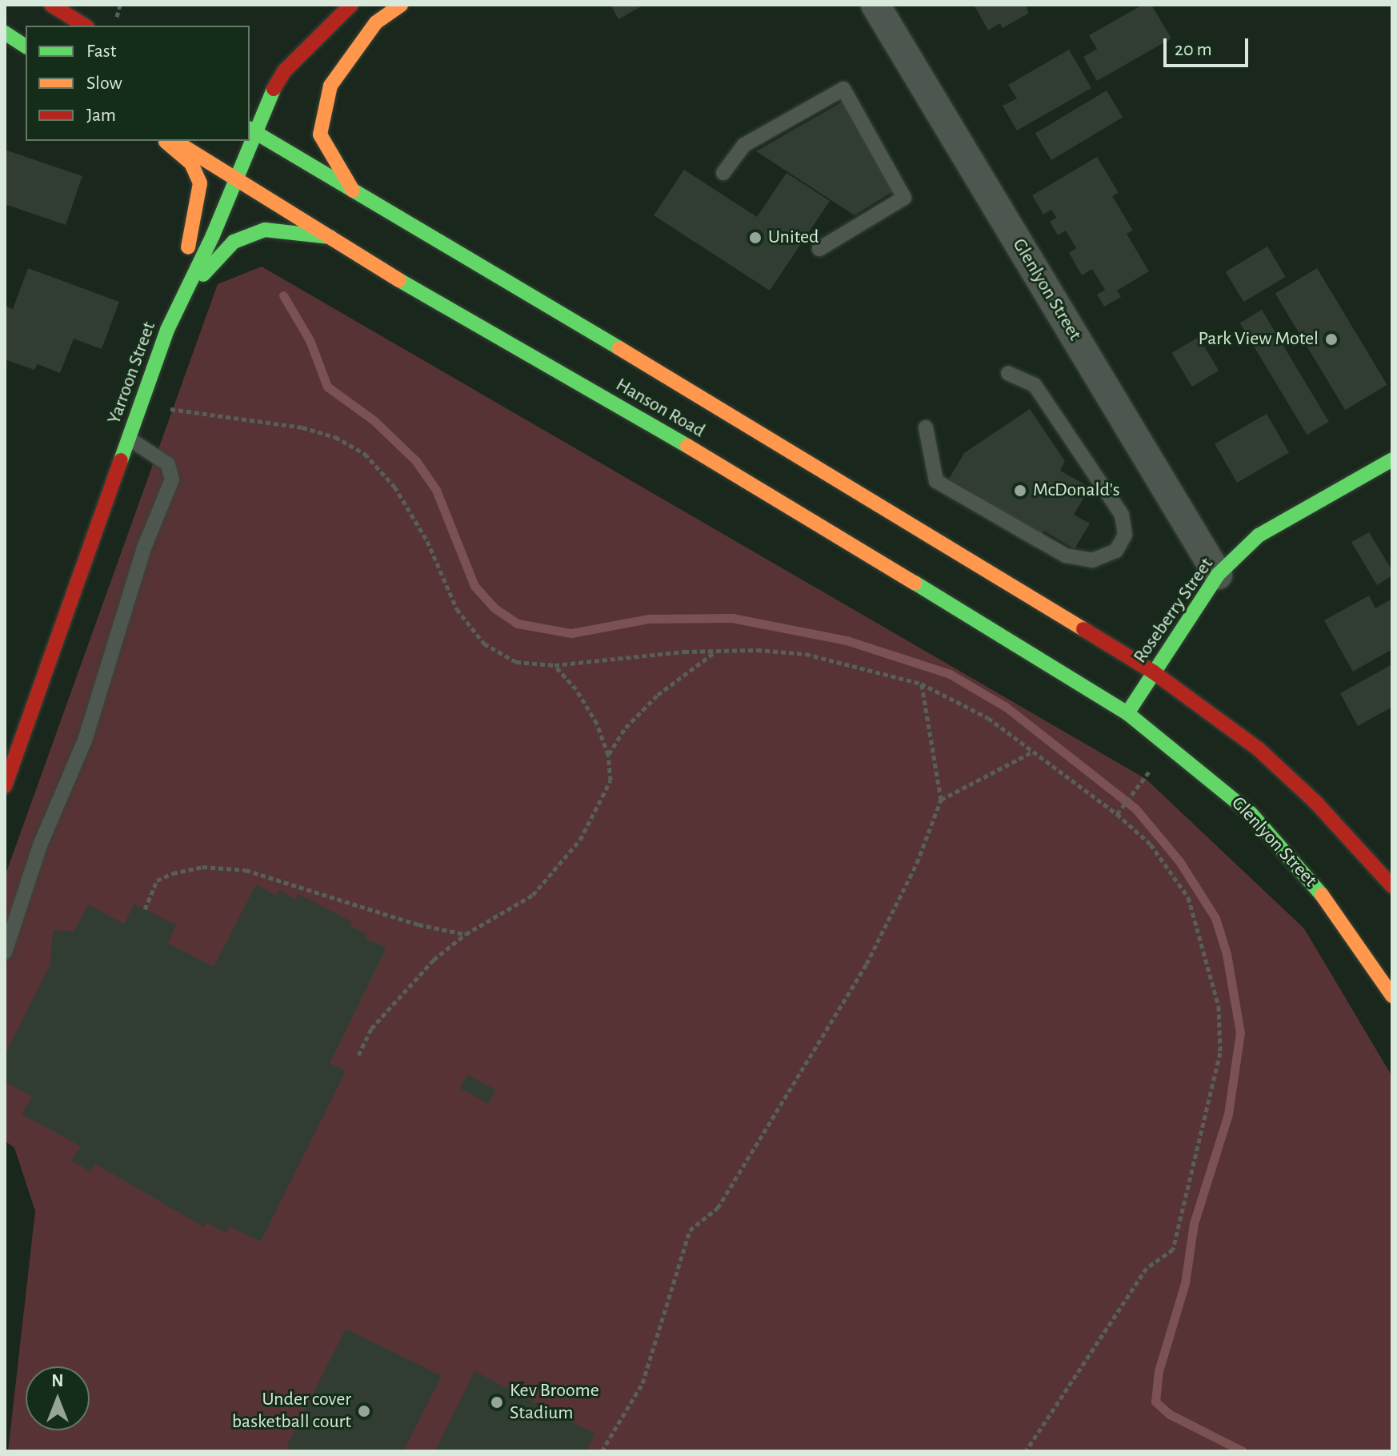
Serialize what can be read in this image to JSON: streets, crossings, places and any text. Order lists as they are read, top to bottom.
{
  "streets": {
    "main road": [
      "Glenlyon Street",
      "Yarroon Street",
      "Hanson Road",
      "Roseberry Street"
    ]
  },
  "crossings": [
    ["Glenlyon Street", "Hanson Road"],
    ["Glenlyon Street", "Roseberry Street"],
    ["Yarroon Street", "Hanson Road"],
    ["Hanson Road", "Roseberry Street"]
  ],
  "places": [
    "United",
    "Park View Motel",
    "McDonald's",
    "Kev Broome Stadium",
    "Under cover basketball court"
  ],
  "legend": ["Fast", "Slow", "Jam"],
  "scale_bar": "20 m",
  "north": "top"
}
